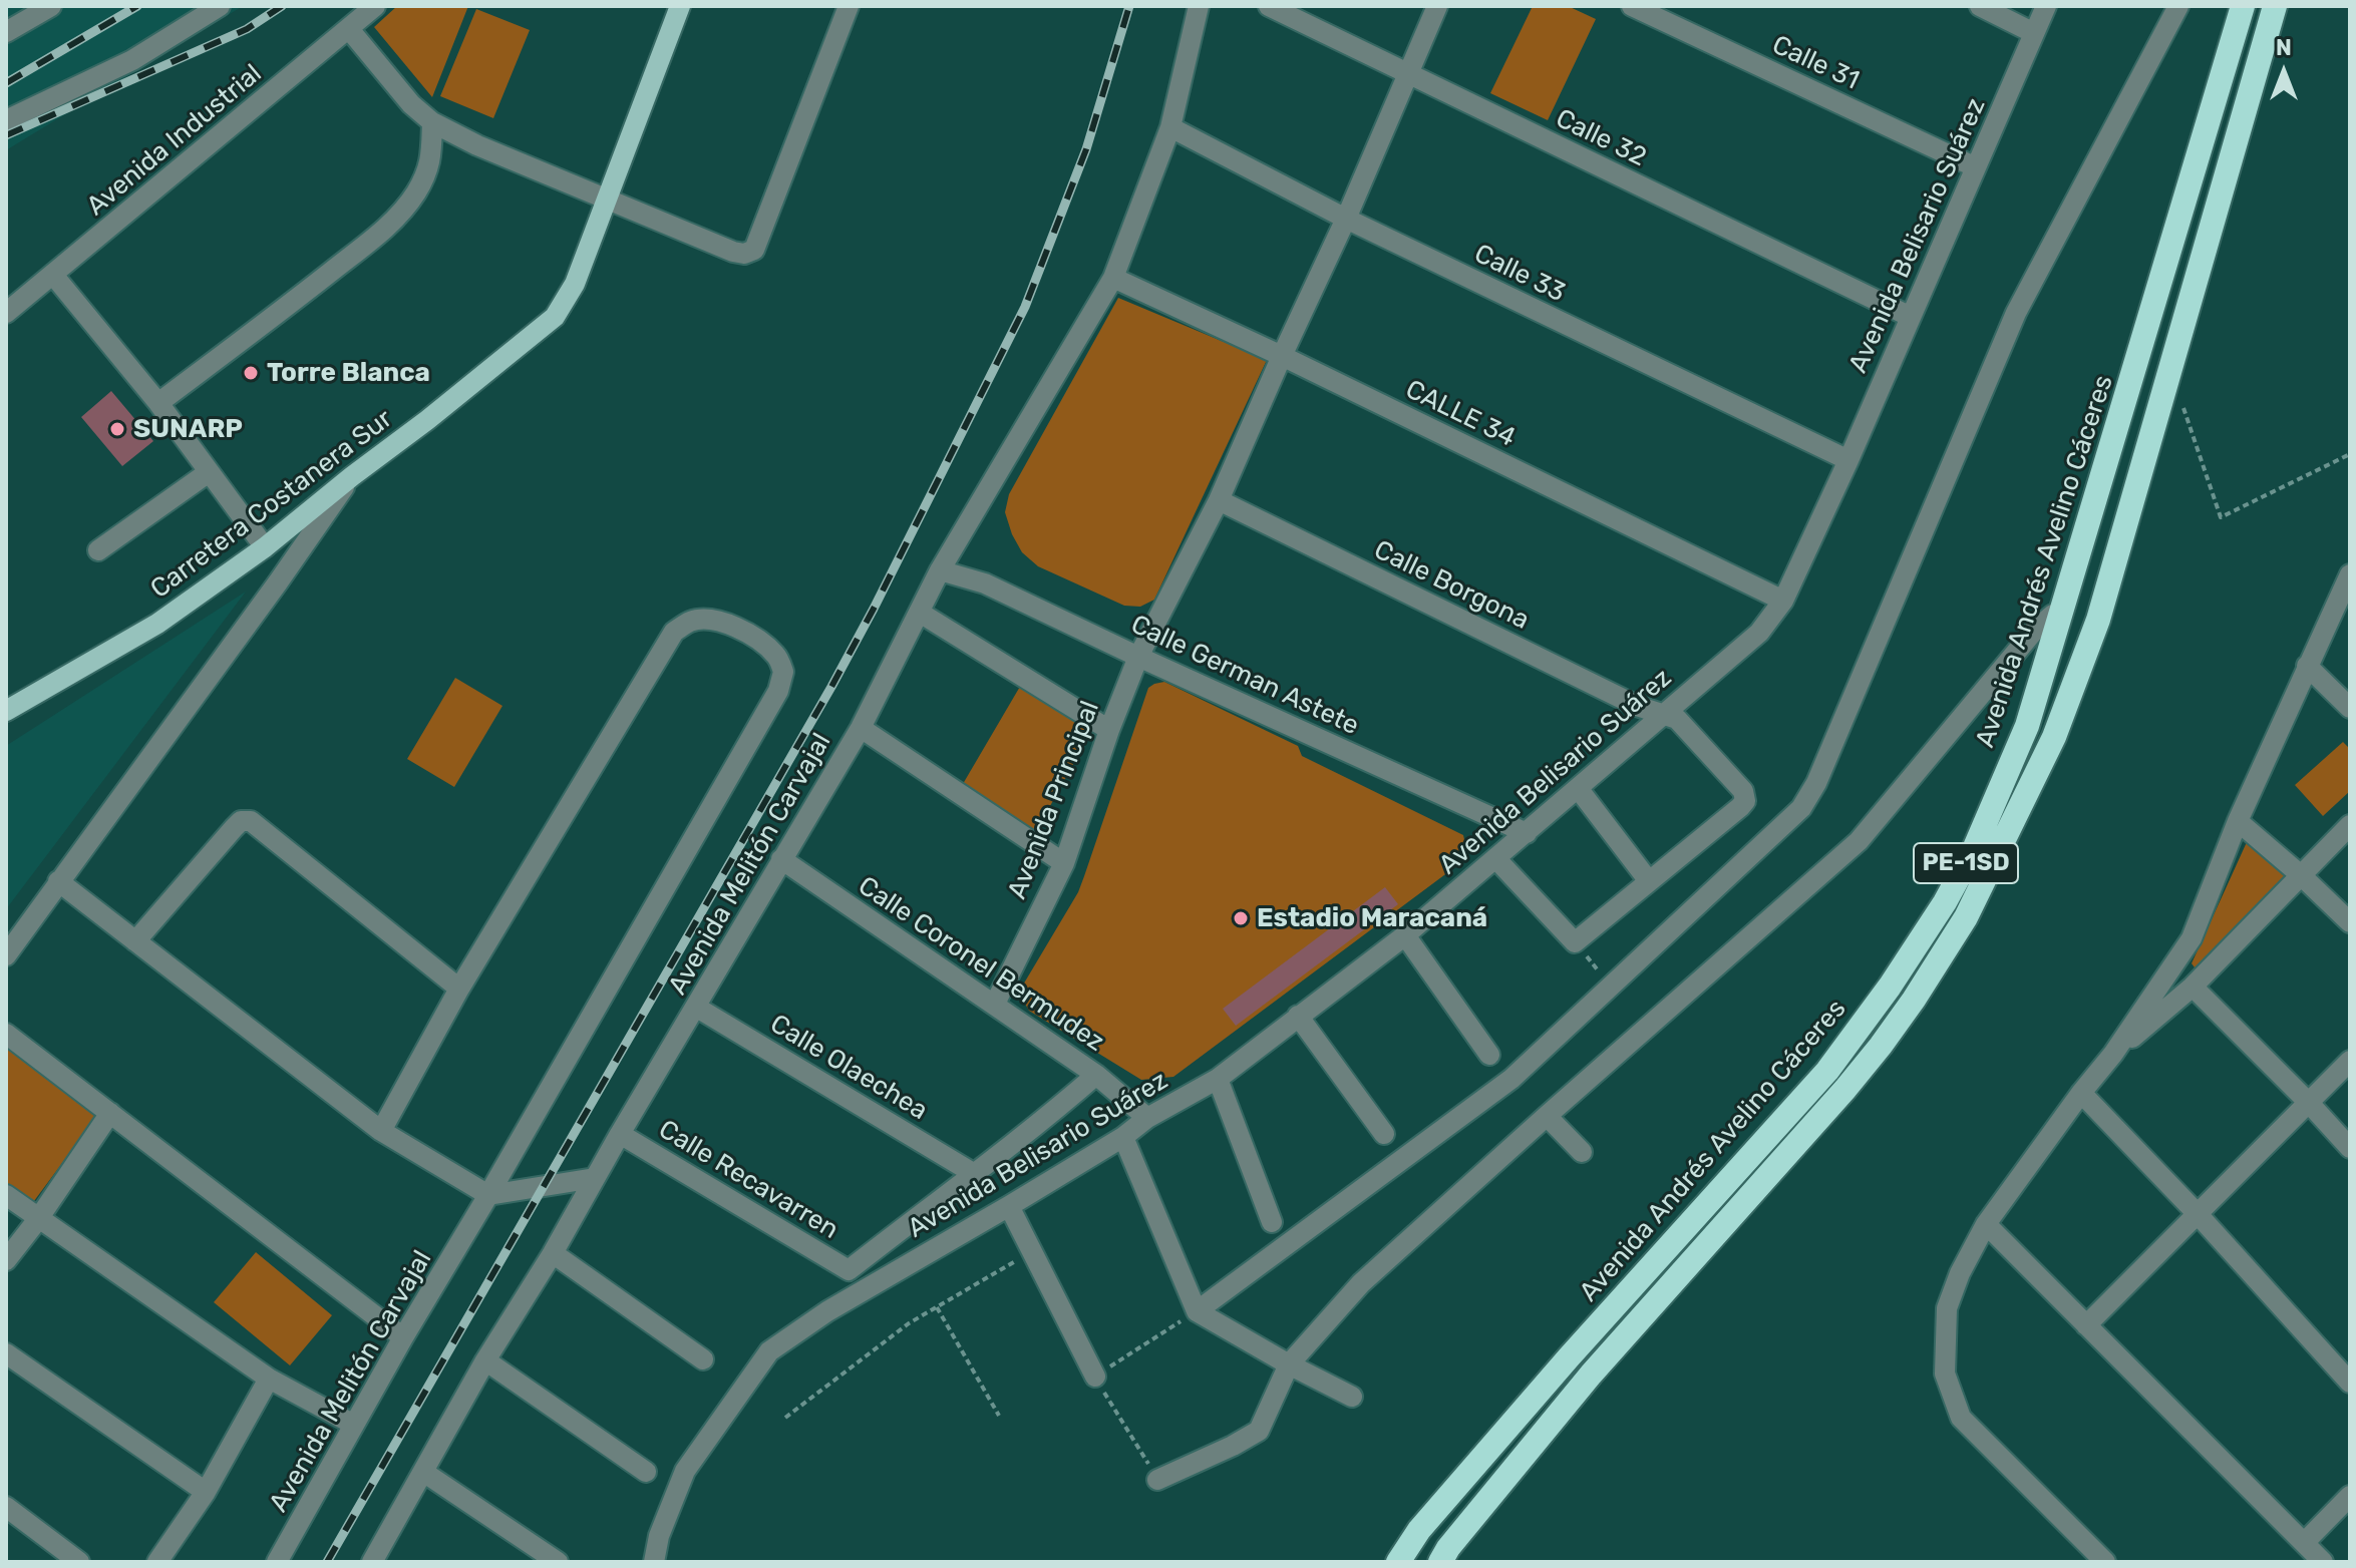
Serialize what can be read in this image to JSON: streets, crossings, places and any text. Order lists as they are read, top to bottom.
{
  "streets": {
    "highway": ["Avenida Andrés Avelino Cáceres", "PE-1SD"],
    "main road": ["Carretera Costanera Sur"],
    "street": [
      "Calle 31",
      "Calle 32",
      "Avenida Industrial",
      "Avenida Belisario Suárez",
      "Calle 33",
      "CALLE 34",
      "Calle Borgona",
      "Calle German Astete",
      "Avenida Principal",
      "Avenida Melitón Carvajal",
      "Calle Coronel Bermudez",
      "Calle Olaechea",
      "Calle Recavarren"
    ]
  },
  "crossings": [
    ["Calle 31", "Avenida Belisario Suárez"],
    ["Calle 32", "Avenida Belisario Suárez"],
    ["Calle 32", "Avenida Principal"],
    ["Avenida Belisario Suárez", "Calle 33"],
    ["Avenida Belisario Suárez", "CALLE 34"],
    ["Avenida Belisario Suárez", "Calle Borgona"],
    ["Avenida Belisario Suárez", "Calle German Astete"],
    ["Avenida Belisario Suárez", "Calle Coronel Bermudez"],
    ["Calle 33", "Avenida Principal"],
    ["Calle 33", "Avenida Melitón Carvajal"],
    ["CALLE 34", "Avenida Principal"],
    ["CALLE 34", "Avenida Melitón Carvajal"],
    ["Calle Borgona", "Avenida Principal"],
    ["Calle German Astete", "Avenida Principal"],
    ["Calle German Astete", "Avenida Melitón Carvajal"],
    ["Avenida Principal", "Calle Coronel Bermudez"],
    ["Avenida Melitón Carvajal", "Calle Coronel Bermudez"],
    ["Avenida Melitón Carvajal", "Calle Olaechea"],
    ["Avenida Melitón Carvajal", "Calle Recavarren"],
    ["Calle Olaechea", "Calle Recavarren"]
  ],
  "places": ["Torre Blanca", "SUNARP", "Estadio Maracaná"],
  "north": "top"
}
